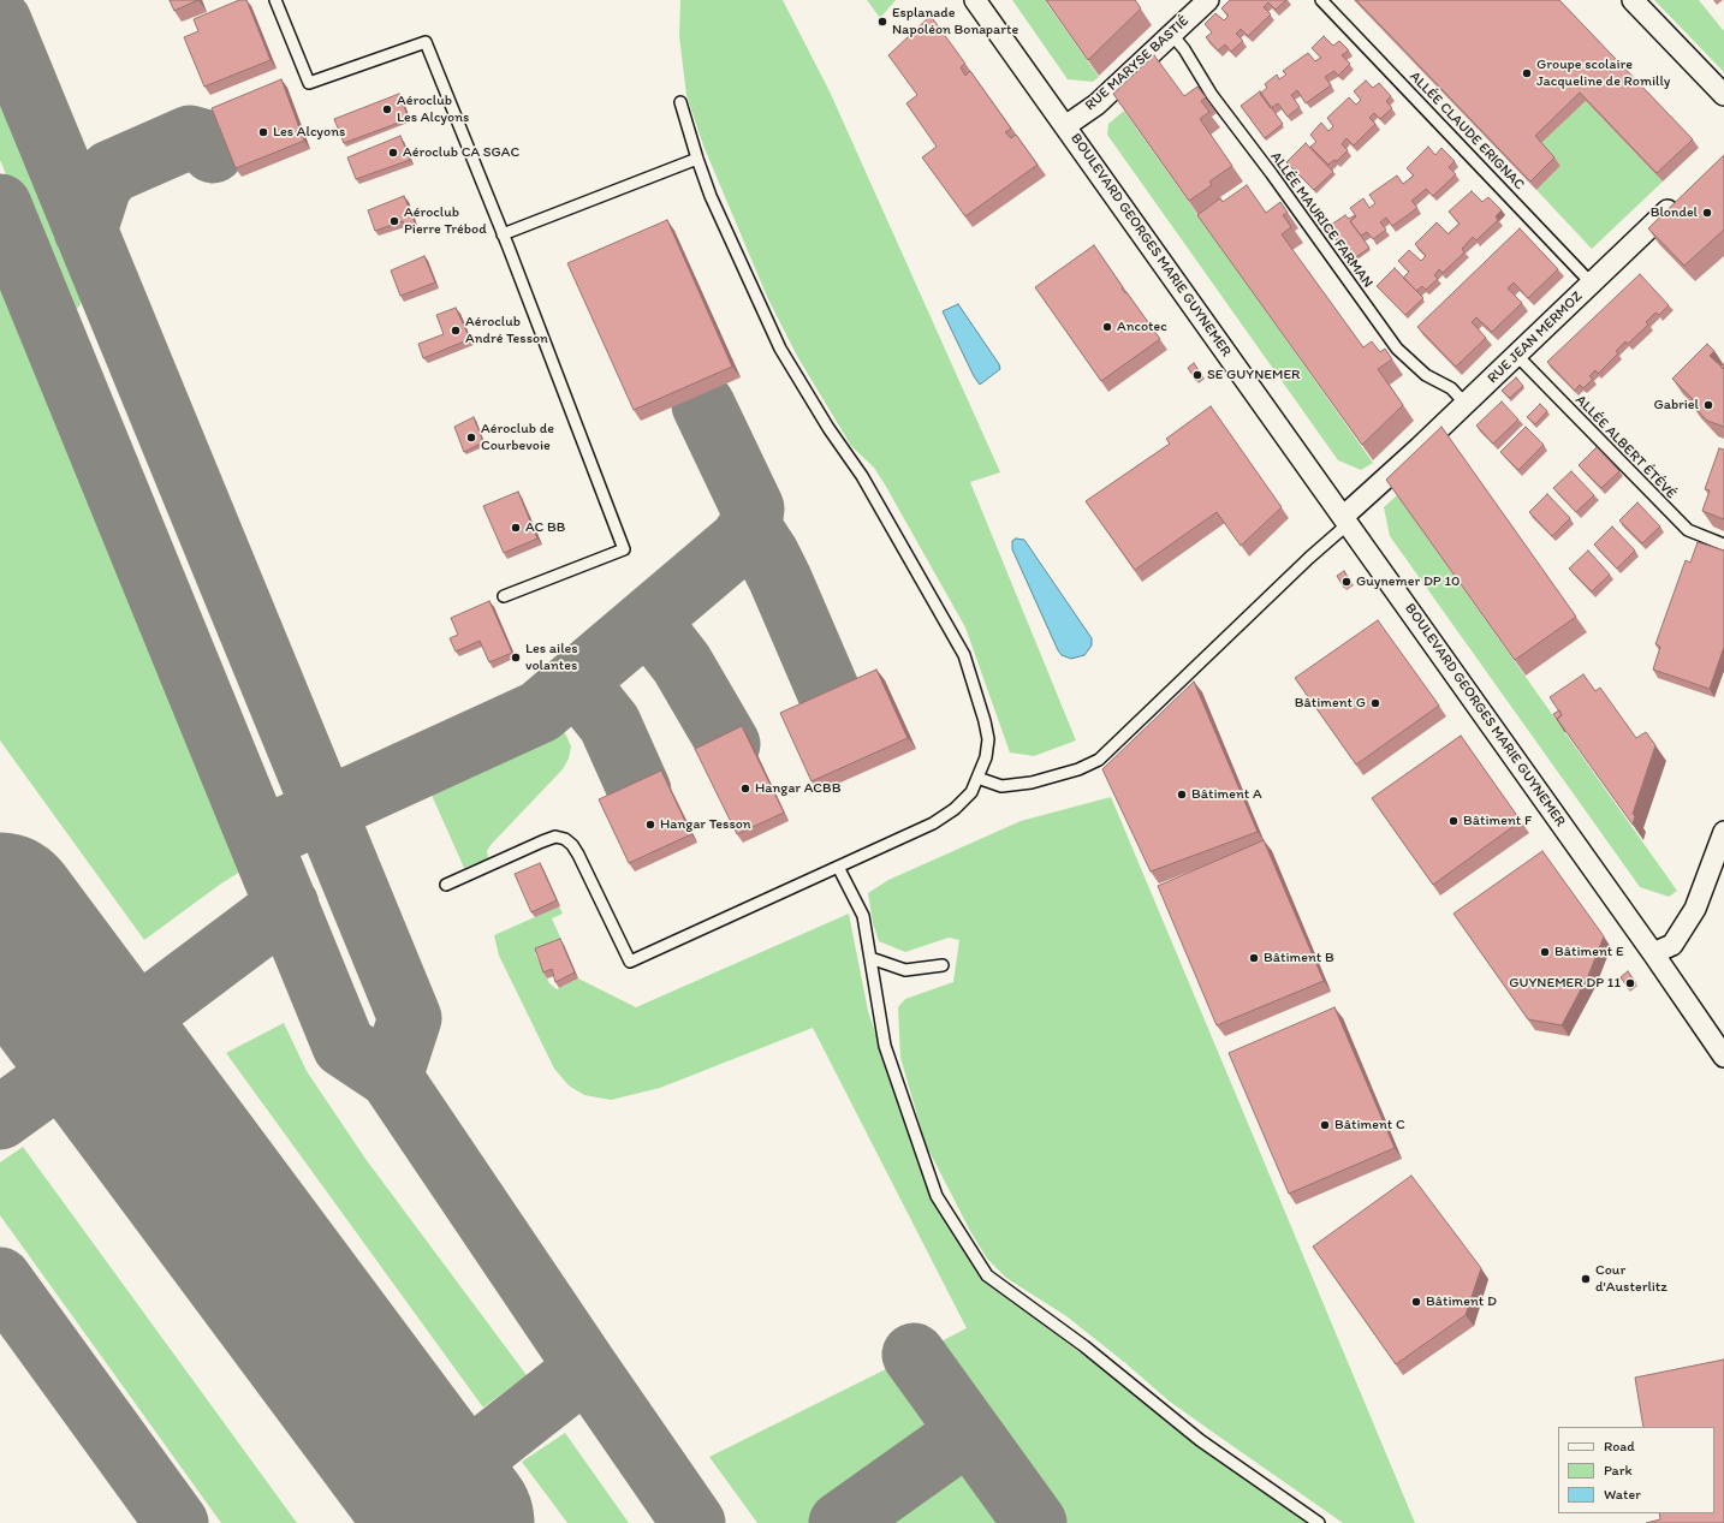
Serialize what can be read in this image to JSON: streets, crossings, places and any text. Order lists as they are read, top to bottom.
{
  "streets": {
    "street": ["RUE MARYSE BASTIÉ", "BOULEVARD GEORGES MARIE GUYNEMER", "RUE JEAN MERMOZ"],
    "lane": ["ALLÉE CLAUDE ERIGNAC", "ALLÉE MAURICE FARMAN", "ALLÉE ALBERT ÉTÉVÉ"]
  },
  "crossings": [
    ["RUE MARYSE BASTIÉ", "ALLÉE MAURICE FARMAN"],
    ["RUE MARYSE BASTIÉ", "BOULEVARD GEORGES MARIE GUYNEMER"],
    ["ALLÉE CLAUDE ERIGNAC", "RUE JEAN MERMOZ"],
    ["ALLÉE MAURICE FARMAN", "RUE JEAN MERMOZ"],
    ["BOULEVARD GEORGES MARIE GUYNEMER", "RUE JEAN MERMOZ"],
    ["RUE JEAN MERMOZ", "ALLÉE ALBERT ÉTÉVÉ"]
  ],
  "places": [
    "Esplanade Napoléon Bonaparte",
    "Groupe scolaire Jacqueline de Romilly",
    "Aéroclub Les Alcyons",
    "Les Alcyons",
    "Aéroclub CA SGAC",
    "Blondel",
    "Aéroclub Pierre Trébod",
    "Ancotec",
    "Aéroclub André Tesson",
    "SE GUYNEMER",
    "Gabriel",
    "Aéroclub de Courbevoie",
    "AC BB",
    "Guynemer DP 10",
    "Les ailes volantes",
    "Bâtiment G",
    "Hangar ACBB",
    "Bâtiment A",
    "Bâtiment F",
    "Hangar Tesson",
    "Bâtiment E",
    "Bâtiment B",
    "GUYNEMER DP 11",
    "Bâtiment C",
    "Cour d'Austerlitz",
    "Bâtiment D"
  ],
  "legend": ["Road", "Park", "Water"]
}
